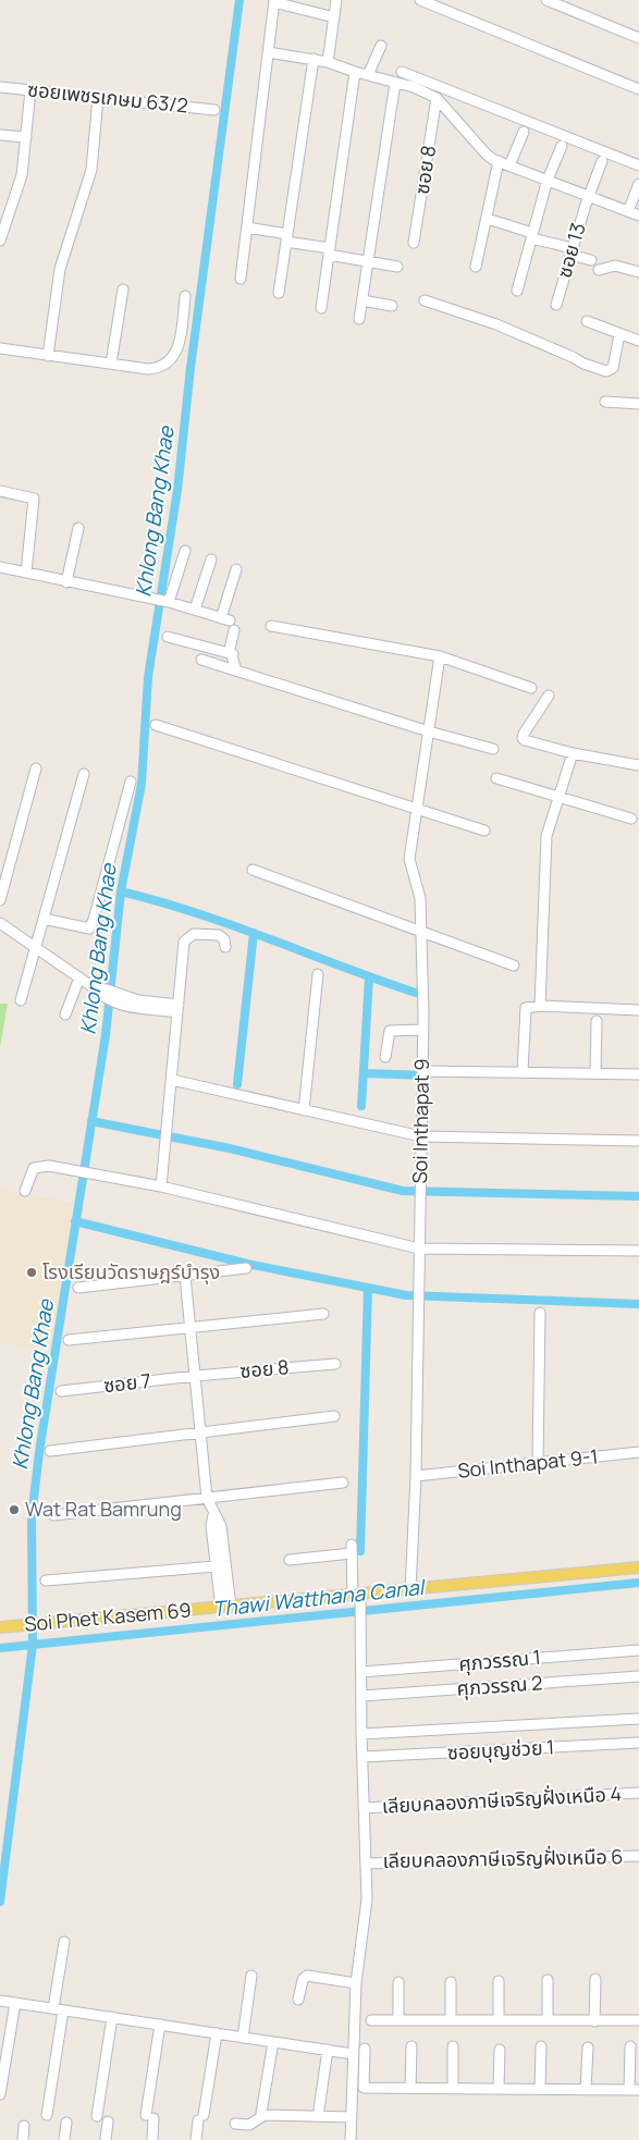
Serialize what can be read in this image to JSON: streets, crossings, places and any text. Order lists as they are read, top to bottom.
{
  "streets": {
    "main road": ["Soi Phet Kasem 69"],
    "street": [
      "ซอยเพชรเกษม 63/2",
      "ซอย 8",
      "ซอย 13",
      "Soi Inthapat 9",
      "ซอย 7",
      "Soi Inthapat 9-1",
      "ศุภวรรณ 1",
      "ศุภวรรณ 2",
      "ซอยบุญช่วย 1",
      "เลียบคลองภาษีเจริญฝั่งเหนือ 4",
      "เลียบคลองภาษีเจริญฝั่งเหนือ 6"
    ]
  },
  "crossings": [
    ["ซอย 8", "ซอย 7"],
    ["Soi Inthapat 9", "Soi Inthapat 9-1"],
    ["Soi Inthapat 9", "Soi Phet Kasem 69"]
  ],
  "water": ["Khlong Bang Khae", "Thawi Watthana Canal"],
  "places": ["โรงเรียนวัดราษฎร์บำรุง", "Wat Rat Bamrung"]
}
